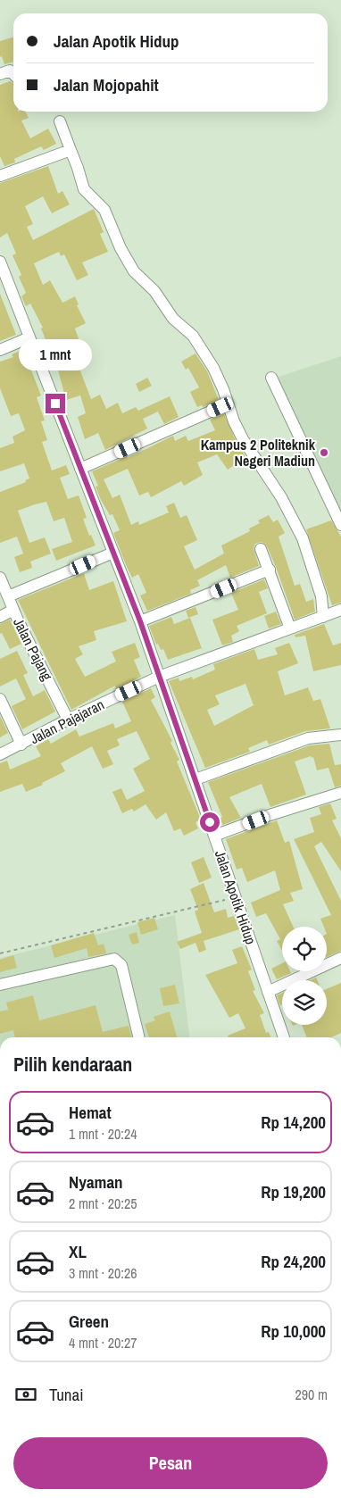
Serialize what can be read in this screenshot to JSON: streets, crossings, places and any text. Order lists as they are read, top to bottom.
{
  "streets": {
    "street": ["Jalan Pajang", "Jalan Pajajaran", "Jalan Apotik Hidup"]
  },
  "crossings": [
    ["Jalan Pajang", "Jalan Pajajaran"],
    ["Jalan Pajajaran", "Jalan Apotik Hidup"]
  ],
  "places": ["Kampus 2 Politeknik Negeri Madiun"],
  "page": {
    "banner": ["Jalan Apotik Hidup", "Jalan Mojopahit"],
    "bubble": "1 mnt",
    "heading": "Pilih kendaraan",
    "list": [
      {
        "name": "Hemat",
        "note": "1 mnt · 20:24",
        "value": "Rp 14,200"
      },
      {
        "name": "Nyaman",
        "note": "2 mnt · 20:25",
        "value": "Rp 19,200"
      },
      {
        "name": "XL",
        "note": "3 mnt · 20:26",
        "value": "Rp 24,200"
      },
      {
        "name": "Green",
        "note": "4 mnt · 20:27",
        "value": "Rp 10,000"
      }
    ],
    "pay": ["Tunai", "290 m"],
    "buttons": "Pesan"
  }
}
